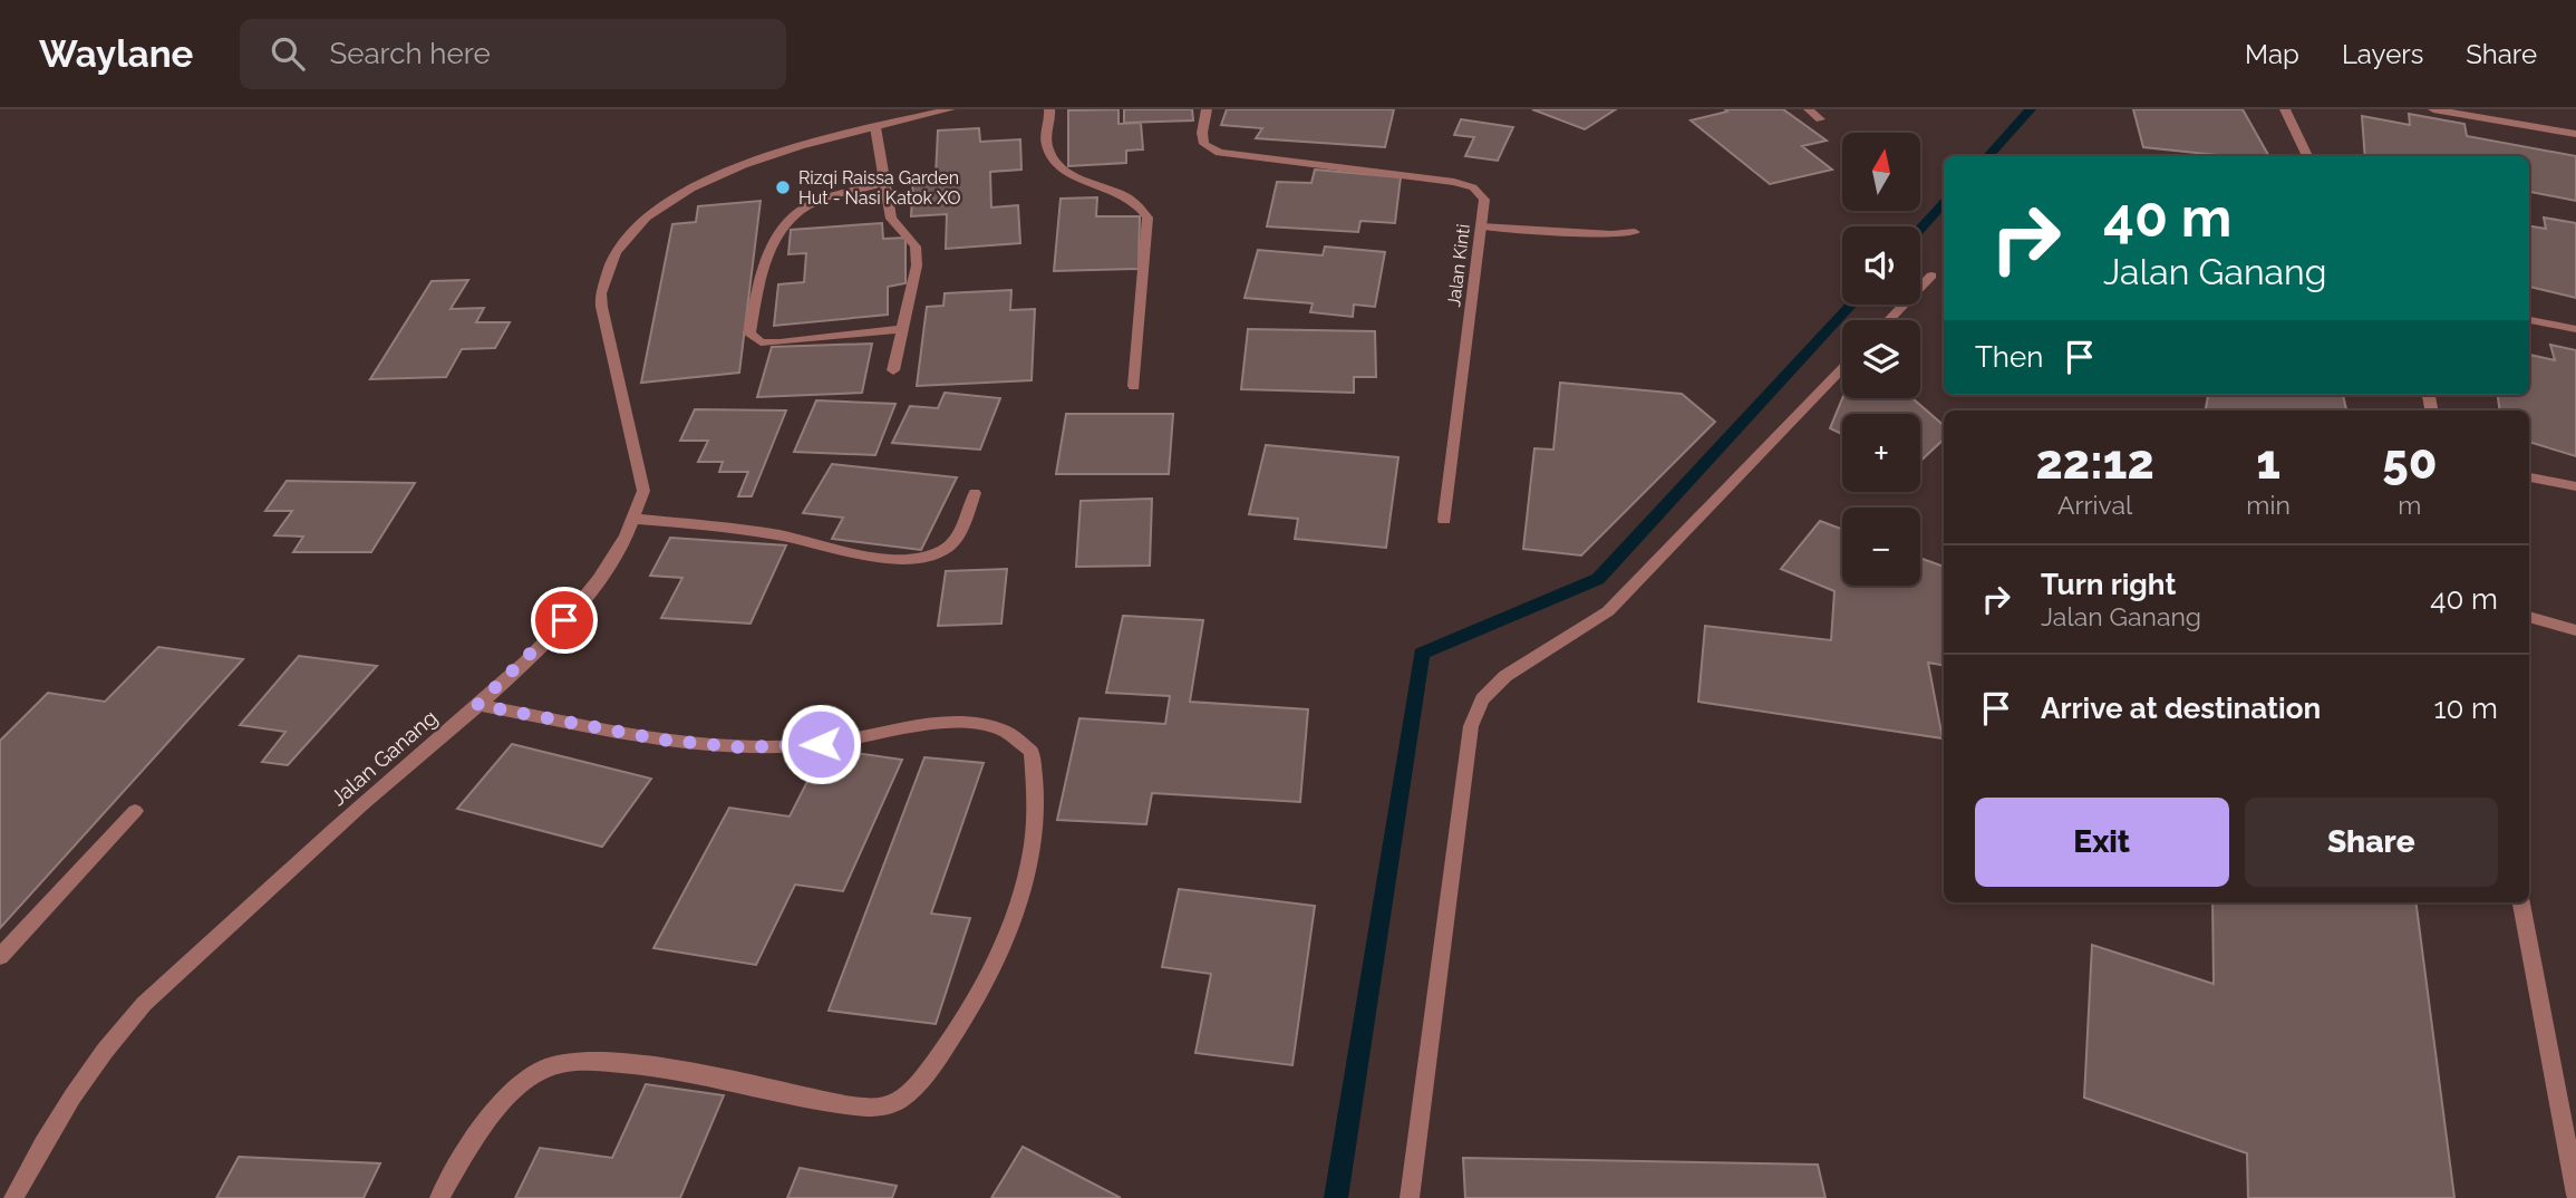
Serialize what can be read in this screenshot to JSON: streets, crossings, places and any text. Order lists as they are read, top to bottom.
{
  "streets": {
    "street": ["Jalan Kinti", "Jalan Ganang"]
  },
  "places": ["Rizqi Raissa Garden Hut - Nasi Katok XO"],
  "north": "top",
  "page": {
    "header": "Waylane",
    "search": "Search here",
    "nav": ["Map", "Layers", "Share"],
    "map_buttons": ["+", "−"],
    "turn": ["40 m", "Jalan Ganang"],
    "then": "Then",
    "eta": [
      "22:12",
      "Arrival",
      "1",
      "min",
      "50",
      "m"
    ],
    "list": [
      {
        "name": "Turn right",
        "note": "Jalan Ganang",
        "value": "40 m"
      },
      {
        "name": "Arrive at destination",
        "value": "10 m"
      }
    ],
    "buttons": ["Exit", "Share"]
  }
}
